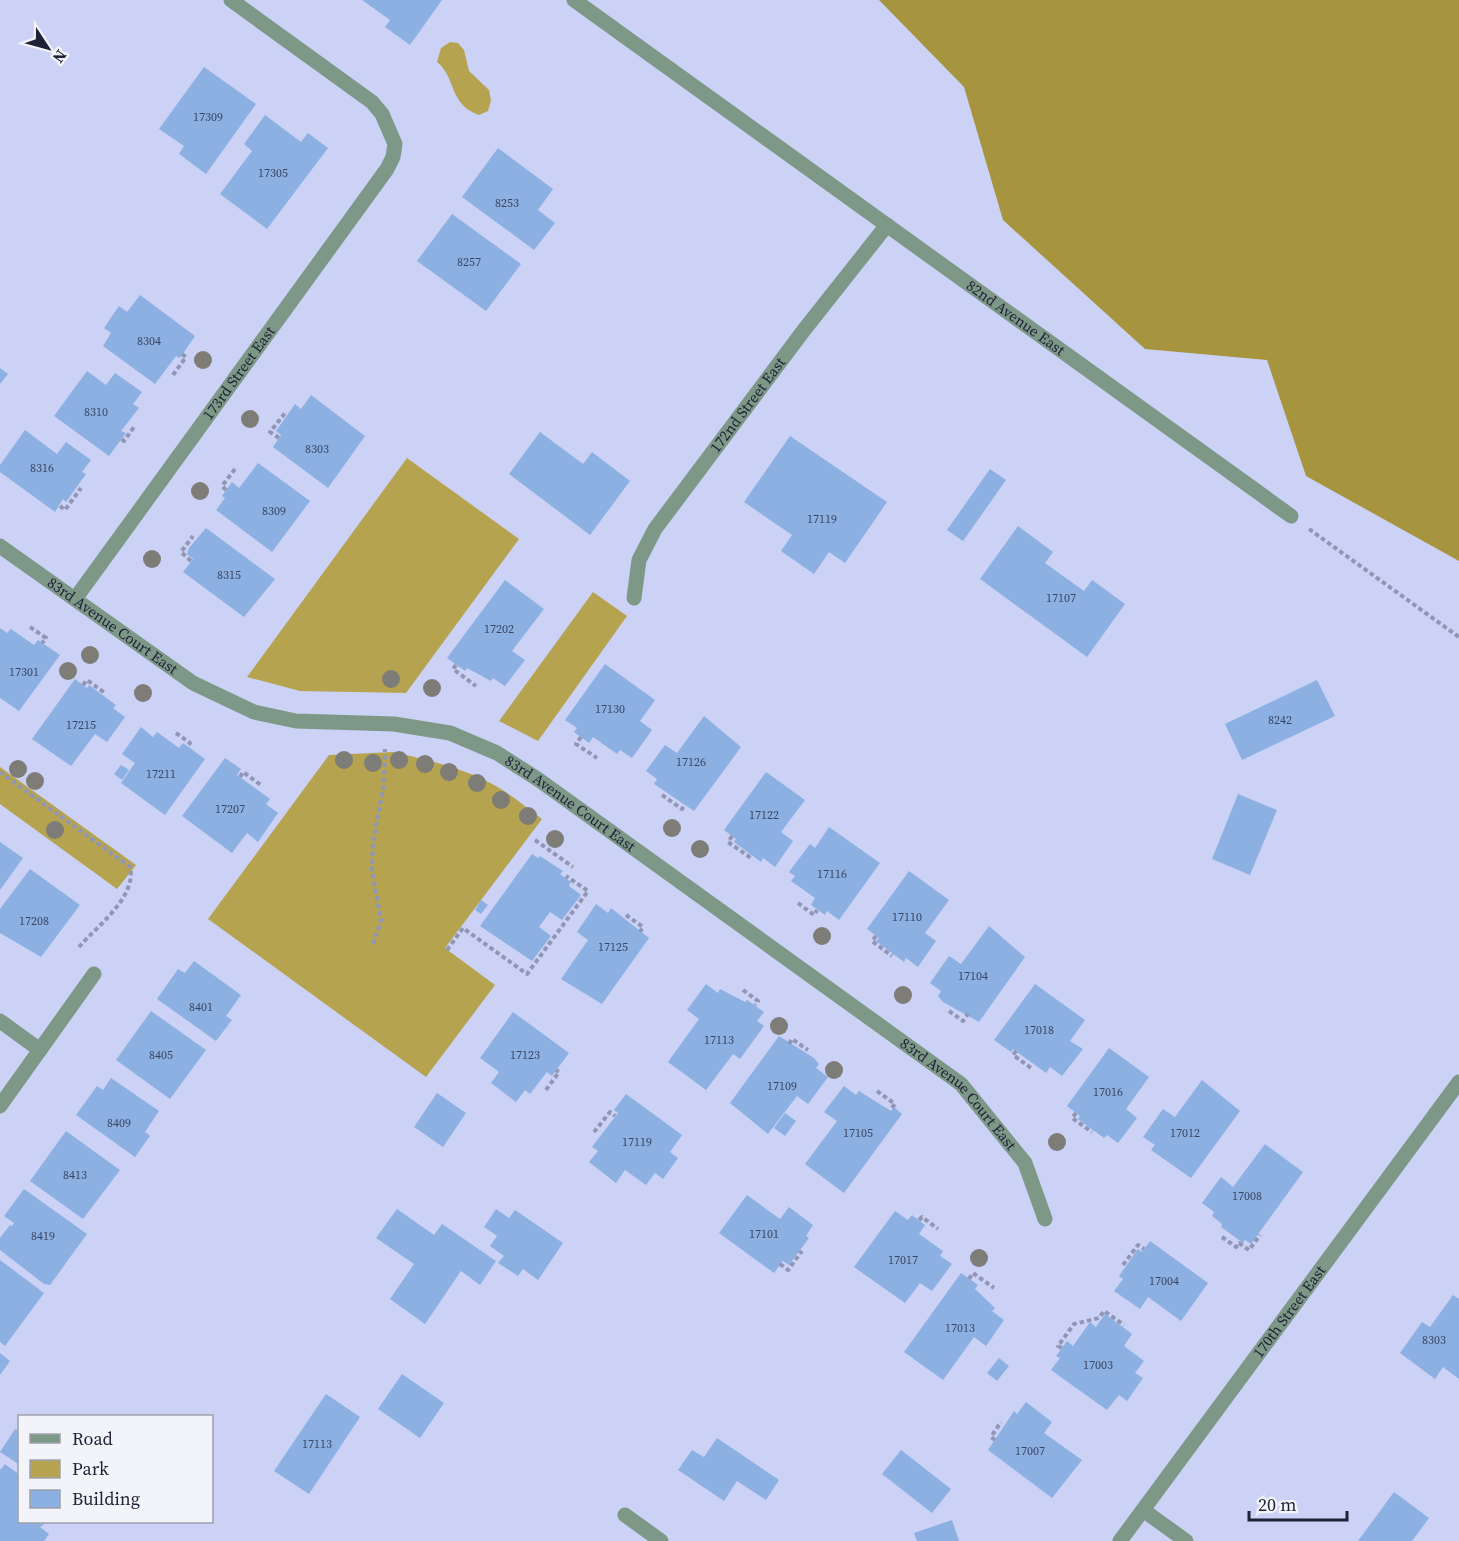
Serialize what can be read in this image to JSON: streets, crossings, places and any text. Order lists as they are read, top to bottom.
{
  "streets": {
    "street": [
      "82nd Avenue East",
      "173rd Street East",
      "172nd Street East",
      "83rd Avenue Court East",
      "170th Street East"
    ]
  },
  "crossings": [
    ["82nd Avenue East", "172nd Street East"],
    ["173rd Street East", "83rd Avenue Court East"]
  ],
  "house_numbers": [
    "17309",
    "17305",
    "8253",
    "8257",
    "8304",
    "8310",
    "8303",
    "8316",
    "8309",
    "17119",
    "8315",
    "17107",
    "17202",
    "17301",
    "17130",
    "8242",
    "17215",
    "17126",
    "17211",
    "17207",
    "17122",
    "17116",
    "17110",
    "17208",
    "17125",
    "17104",
    "8401",
    "17018",
    "17113",
    "8405",
    "17123",
    "17109",
    "17016",
    "8409",
    "17105",
    "17012",
    "17119",
    "8413",
    "17008",
    "17101",
    "8419",
    "17017",
    "17004",
    "17013",
    "8303",
    "17003",
    "17113",
    "17007"
  ],
  "legend": ["Road", "Park", "Building"],
  "scale_bar": "20 m",
  "north": "bottom right"
}
